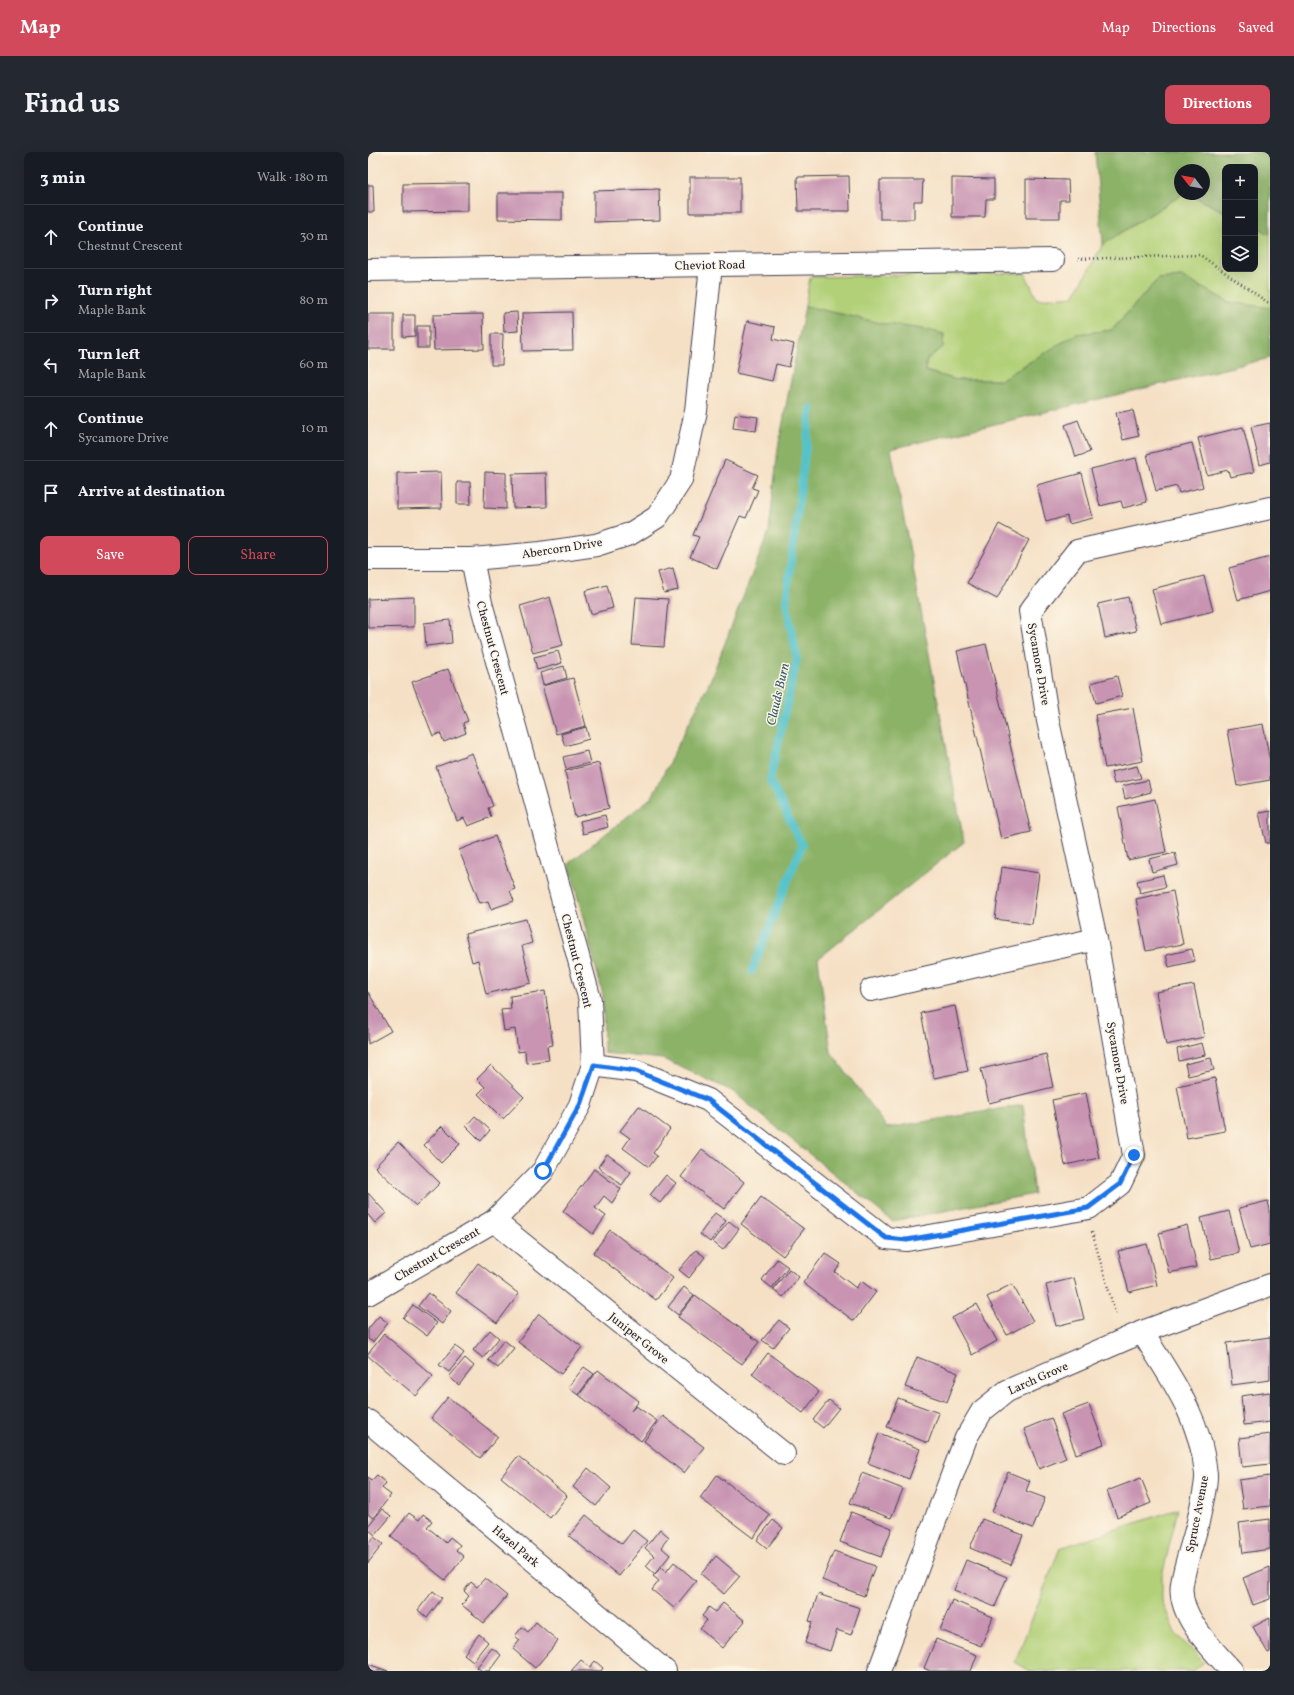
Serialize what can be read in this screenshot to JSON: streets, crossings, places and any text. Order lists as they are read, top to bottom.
{
  "streets": {
    "street": [
      "Cheviot Road",
      "Abercorn Drive",
      "Chestnut Crescent",
      "Sycamore Drive",
      "Juniper Grove",
      "Larch Grove",
      "Spruce Avenue",
      "Hazel Park"
    ]
  },
  "crossings": [
    ["Cheviot Road", "Abercorn Drive"],
    ["Abercorn Drive", "Chestnut Crescent"],
    ["Chestnut Crescent", "Sycamore Drive"],
    ["Chestnut Crescent", "Juniper Grove"],
    ["Larch Grove", "Spruce Avenue"]
  ],
  "water": ["Clauds Burn"],
  "north": "top left",
  "page": {
    "header": "Map",
    "nav": ["Map", "Directions", "Saved"],
    "title": "Find us",
    "buttons": [
      "Directions",
      ["Save", "Share"]
    ],
    "heading": ["3 min", "Walk · 180 m"],
    "map_buttons": ["+", "−"],
    "list": [
      ["Continue", "Chestnut Crescent", "30 m"],
      ["Turn right", "Maple Bank", "80 m"],
      ["Turn left", "Maple Bank", "60 m"],
      ["Continue", "Sycamore Drive", "10 m"],
      "Arrive at destination"
    ]
  }
}
